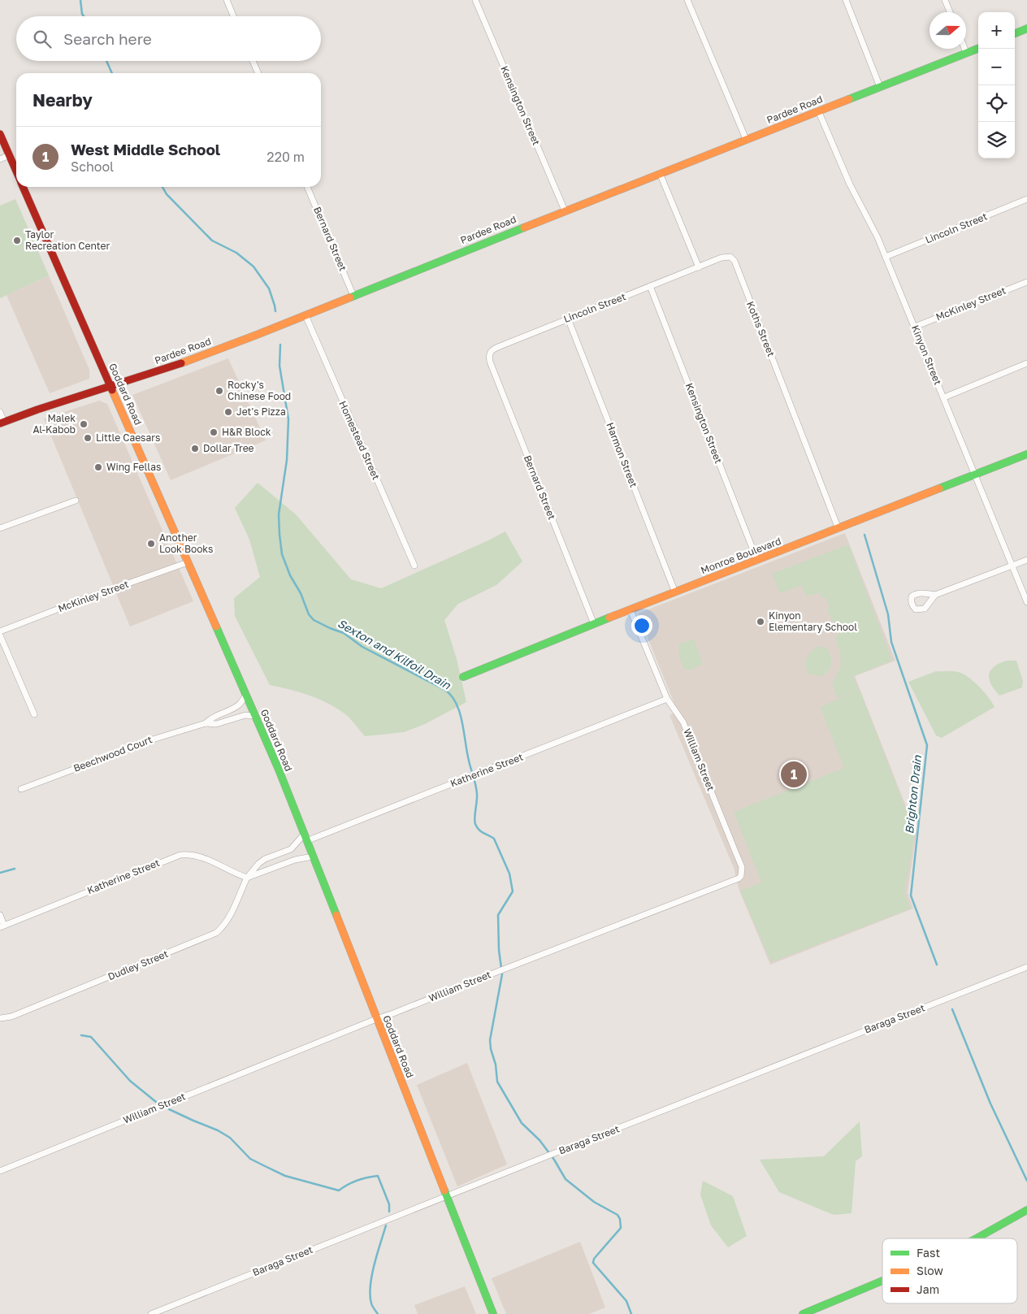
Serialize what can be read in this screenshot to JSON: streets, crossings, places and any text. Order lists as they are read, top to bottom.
{
  "streets": {
    "main road": ["Pardee Road", "Goddard Road", "Monroe Boulevard"],
    "street": [
      "Kensington Street",
      "Lincoln Street",
      "Bernard Street",
      "McKinley Street",
      "Koths Street",
      "Kinyon Street",
      "Homestead Street",
      "Harmon Street",
      "Beechwood Court",
      "William Street",
      "Katherine Street",
      "Dudley Street",
      "Baraga Street"
    ]
  },
  "crossings": [
    ["Kensington Street", "Pardee Road"],
    ["Kensington Street", "Lincoln Street"],
    ["Kensington Street", "Monroe Boulevard"],
    ["Pardee Road", "Bernard Street"],
    ["Pardee Road", "Kinyon Street"],
    ["Pardee Road", "Goddard Road"],
    ["Pardee Road", "Homestead Street"],
    ["Lincoln Street", "Bernard Street"],
    ["Lincoln Street", "Koths Street"],
    ["Lincoln Street", "Kinyon Street"],
    ["Lincoln Street", "Harmon Street"],
    ["Bernard Street", "Monroe Boulevard"],
    ["McKinley Street", "Kinyon Street"],
    ["McKinley Street", "Goddard Road"],
    ["Koths Street", "Monroe Boulevard"],
    ["Kinyon Street", "Monroe Boulevard"],
    ["Goddard Road", "Beechwood Court"],
    ["Goddard Road", "William Street"],
    ["Goddard Road", "Katherine Street"],
    ["Goddard Road", "Baraga Street"],
    ["Harmon Street", "Monroe Boulevard"],
    ["William Street", "Katherine Street"],
    ["Katherine Street", "Dudley Street"]
  ],
  "water": ["Sexton and Kilfoil Drain", "Brighton Drain"],
  "places": [
    "Taylor Recreation Center",
    "Rocky's Chinese Food",
    "Jet's Pizza",
    "Malek Al-Kabob",
    "H&R Block",
    "Little Caesars",
    "Dollar Tree",
    "Wing Fellas",
    "Another Look Books",
    "Kinyon Elementary School"
  ],
  "legend": ["Fast", "Slow", "Jam"],
  "north": "right",
  "page": {
    "map_buttons": ["+", "−"],
    "search": "Search here",
    "heading": "Nearby",
    "list": [
      {
        "mark": "1",
        "name": "West Middle School",
        "note": "School",
        "value": "220 m"
      }
    ],
    "pins": "1"
  }
}
